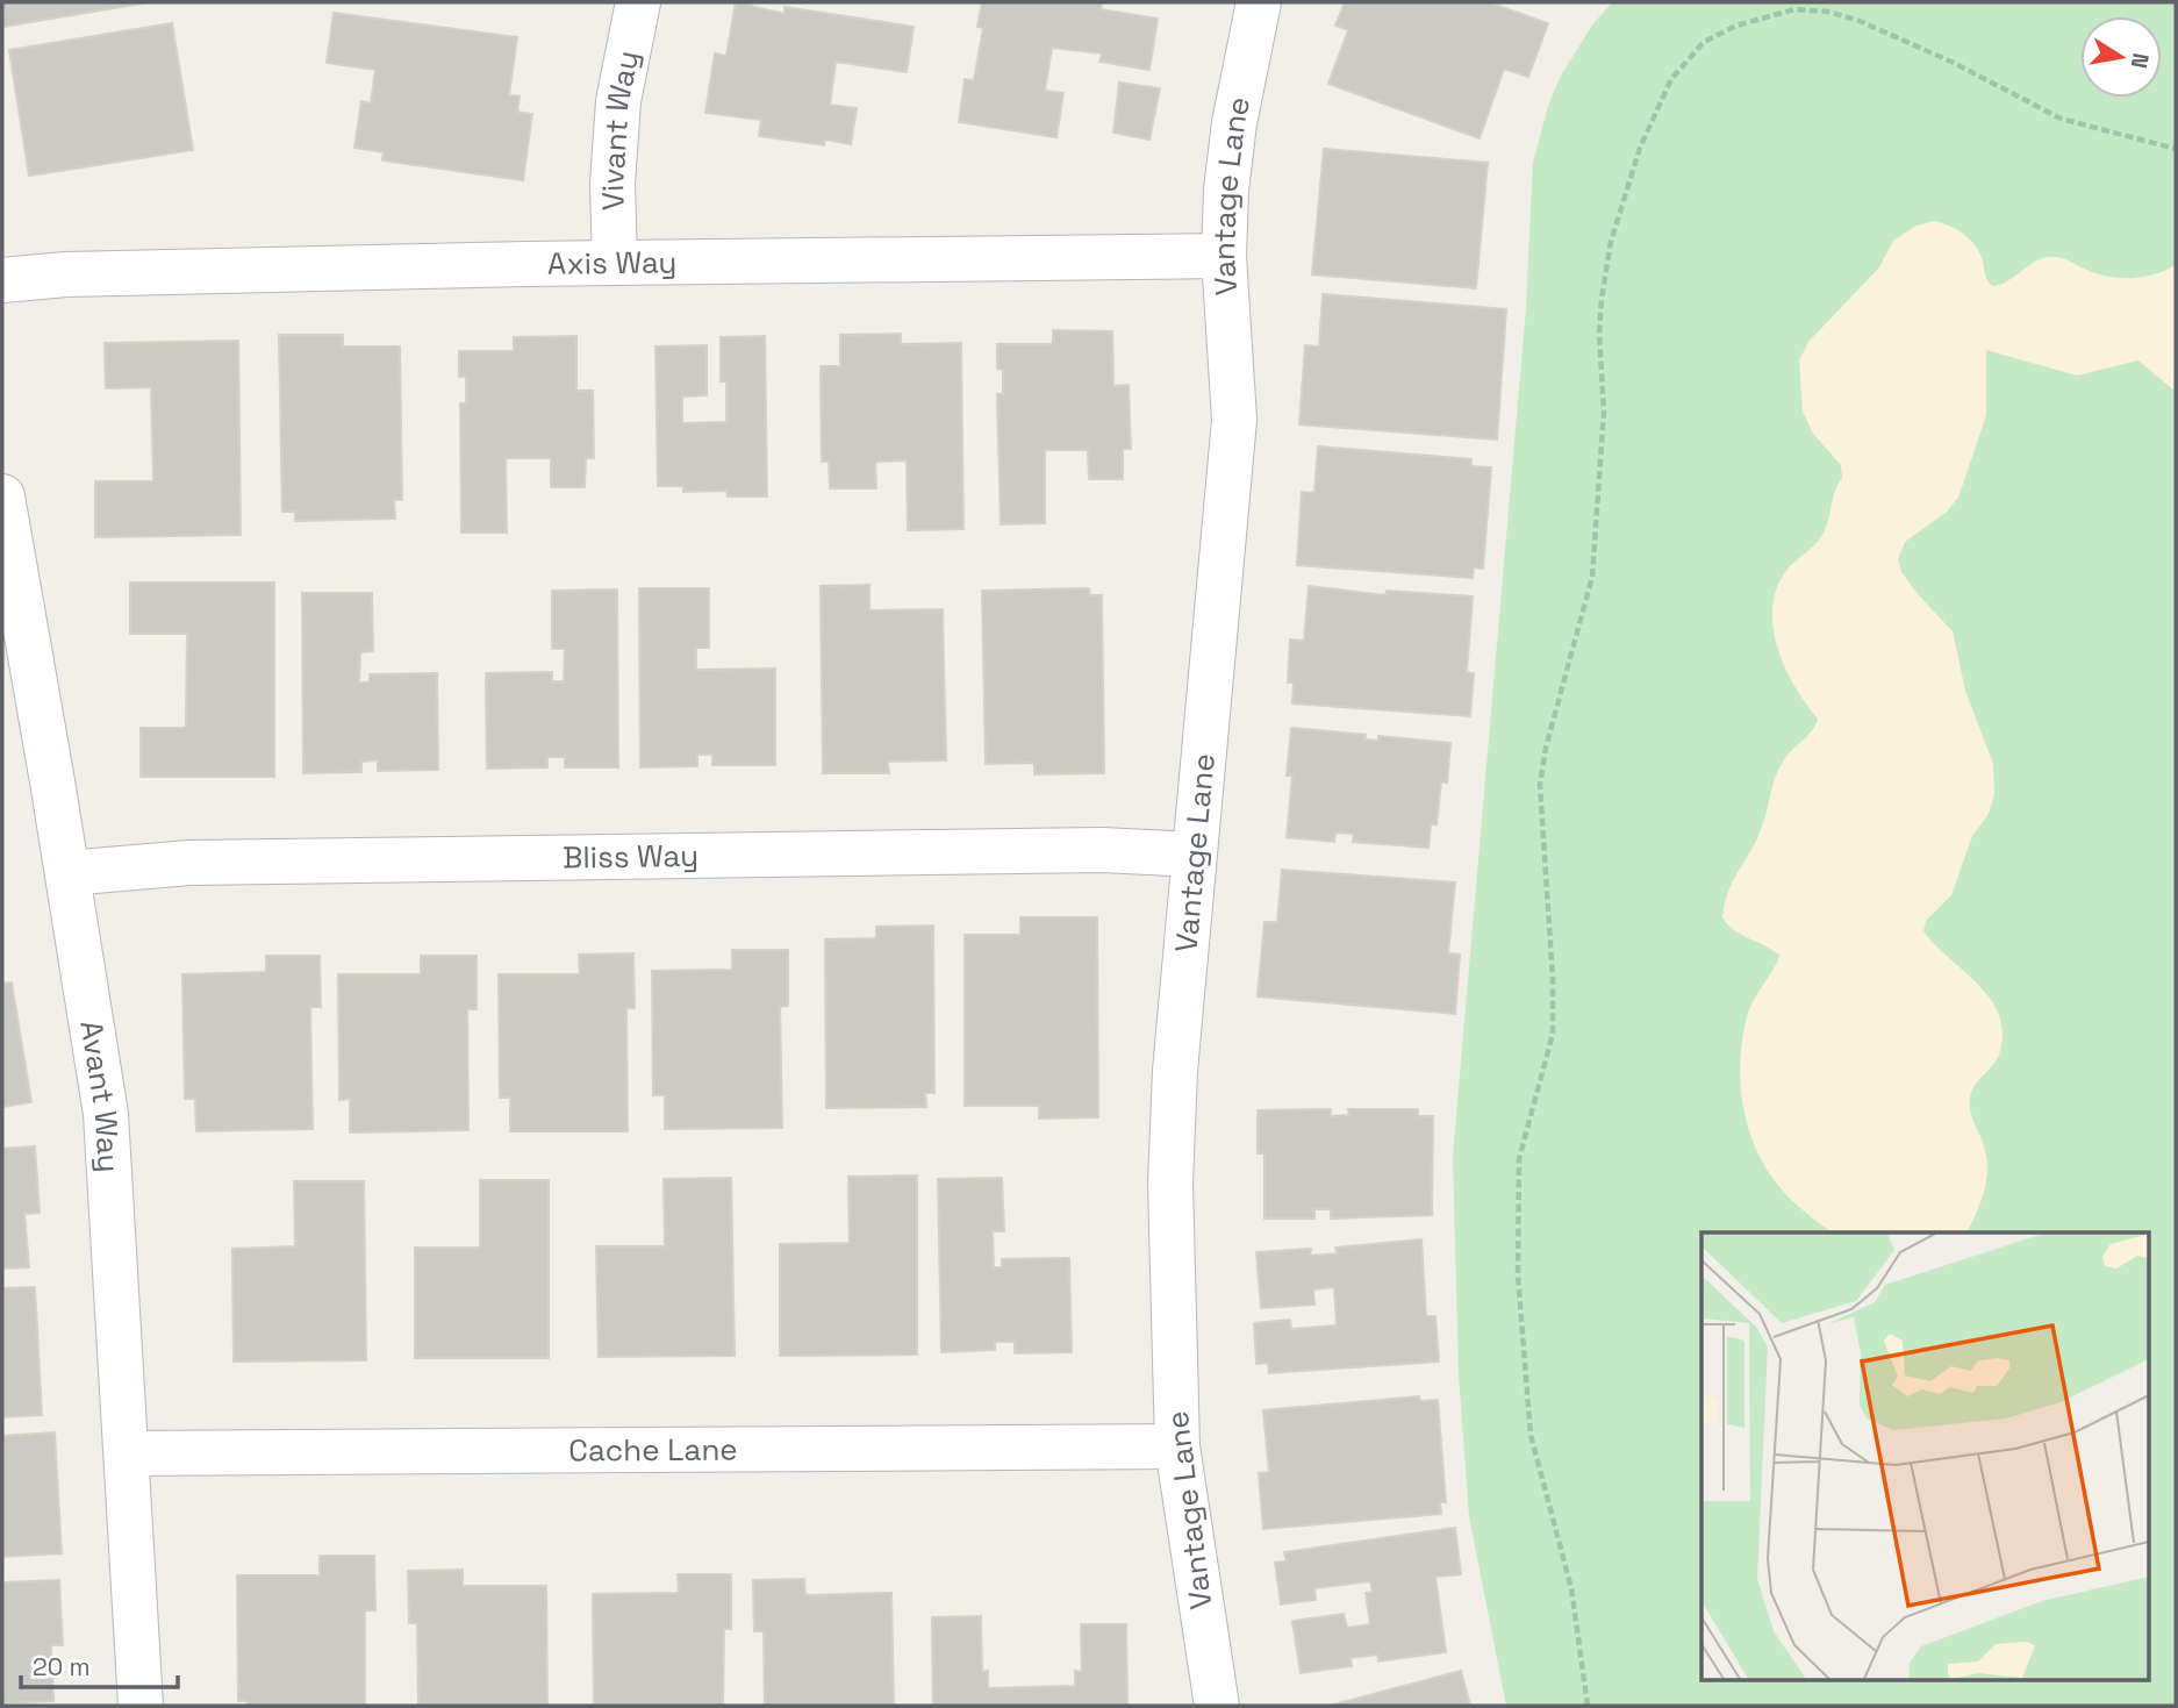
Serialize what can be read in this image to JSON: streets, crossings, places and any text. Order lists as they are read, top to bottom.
{
  "streets": {
    "street": [
      "Vivant Way",
      "Vantage Lane",
      "Axis Way",
      "Bliss Way",
      "Avant Way",
      "Cache Lane"
    ]
  },
  "crossings": [
    ["Vivant Way", "Axis Way"],
    ["Vantage Lane", "Axis Way"],
    ["Vantage Lane", "Bliss Way"],
    ["Vantage Lane", "Cache Lane"],
    ["Bliss Way", "Avant Way"],
    ["Avant Way", "Cache Lane"]
  ],
  "scale_bar": "20 m",
  "north": "right"
}
